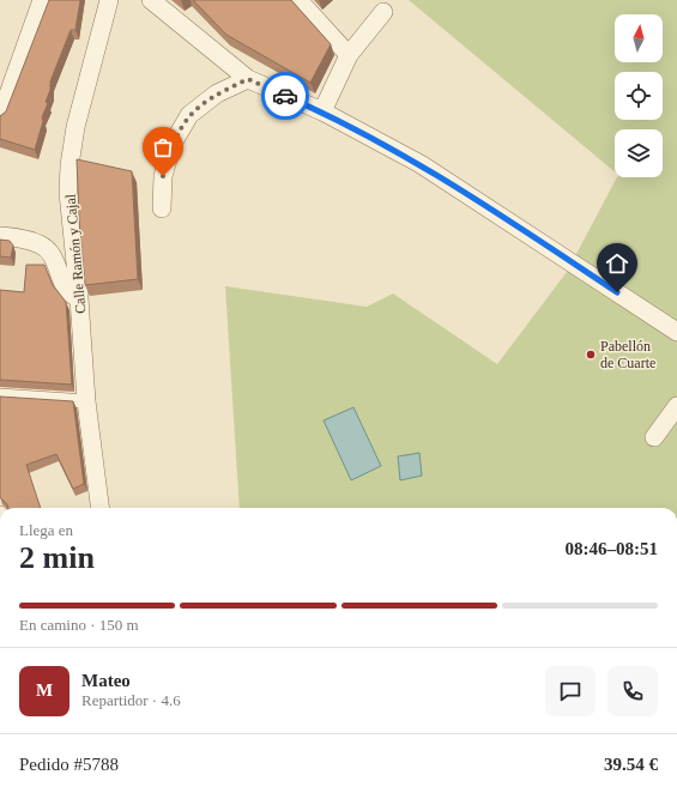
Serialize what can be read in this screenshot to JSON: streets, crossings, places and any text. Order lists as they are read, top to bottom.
{
  "streets": {
    "street": ["Calle Ramón y Cajal"]
  },
  "places": ["Pabellón de Cuarte"],
  "north": "top",
  "page": {
    "heading": ["2 min", "Llega en", "08:46–08:51"],
    "panel": [
      "Mateo",
      "Repartidor · 4.6",
      "Pedido #5788",
      "39.54 €"
    ],
    "bar": "En camino · 150 m",
    "round": "M"
  }
}
